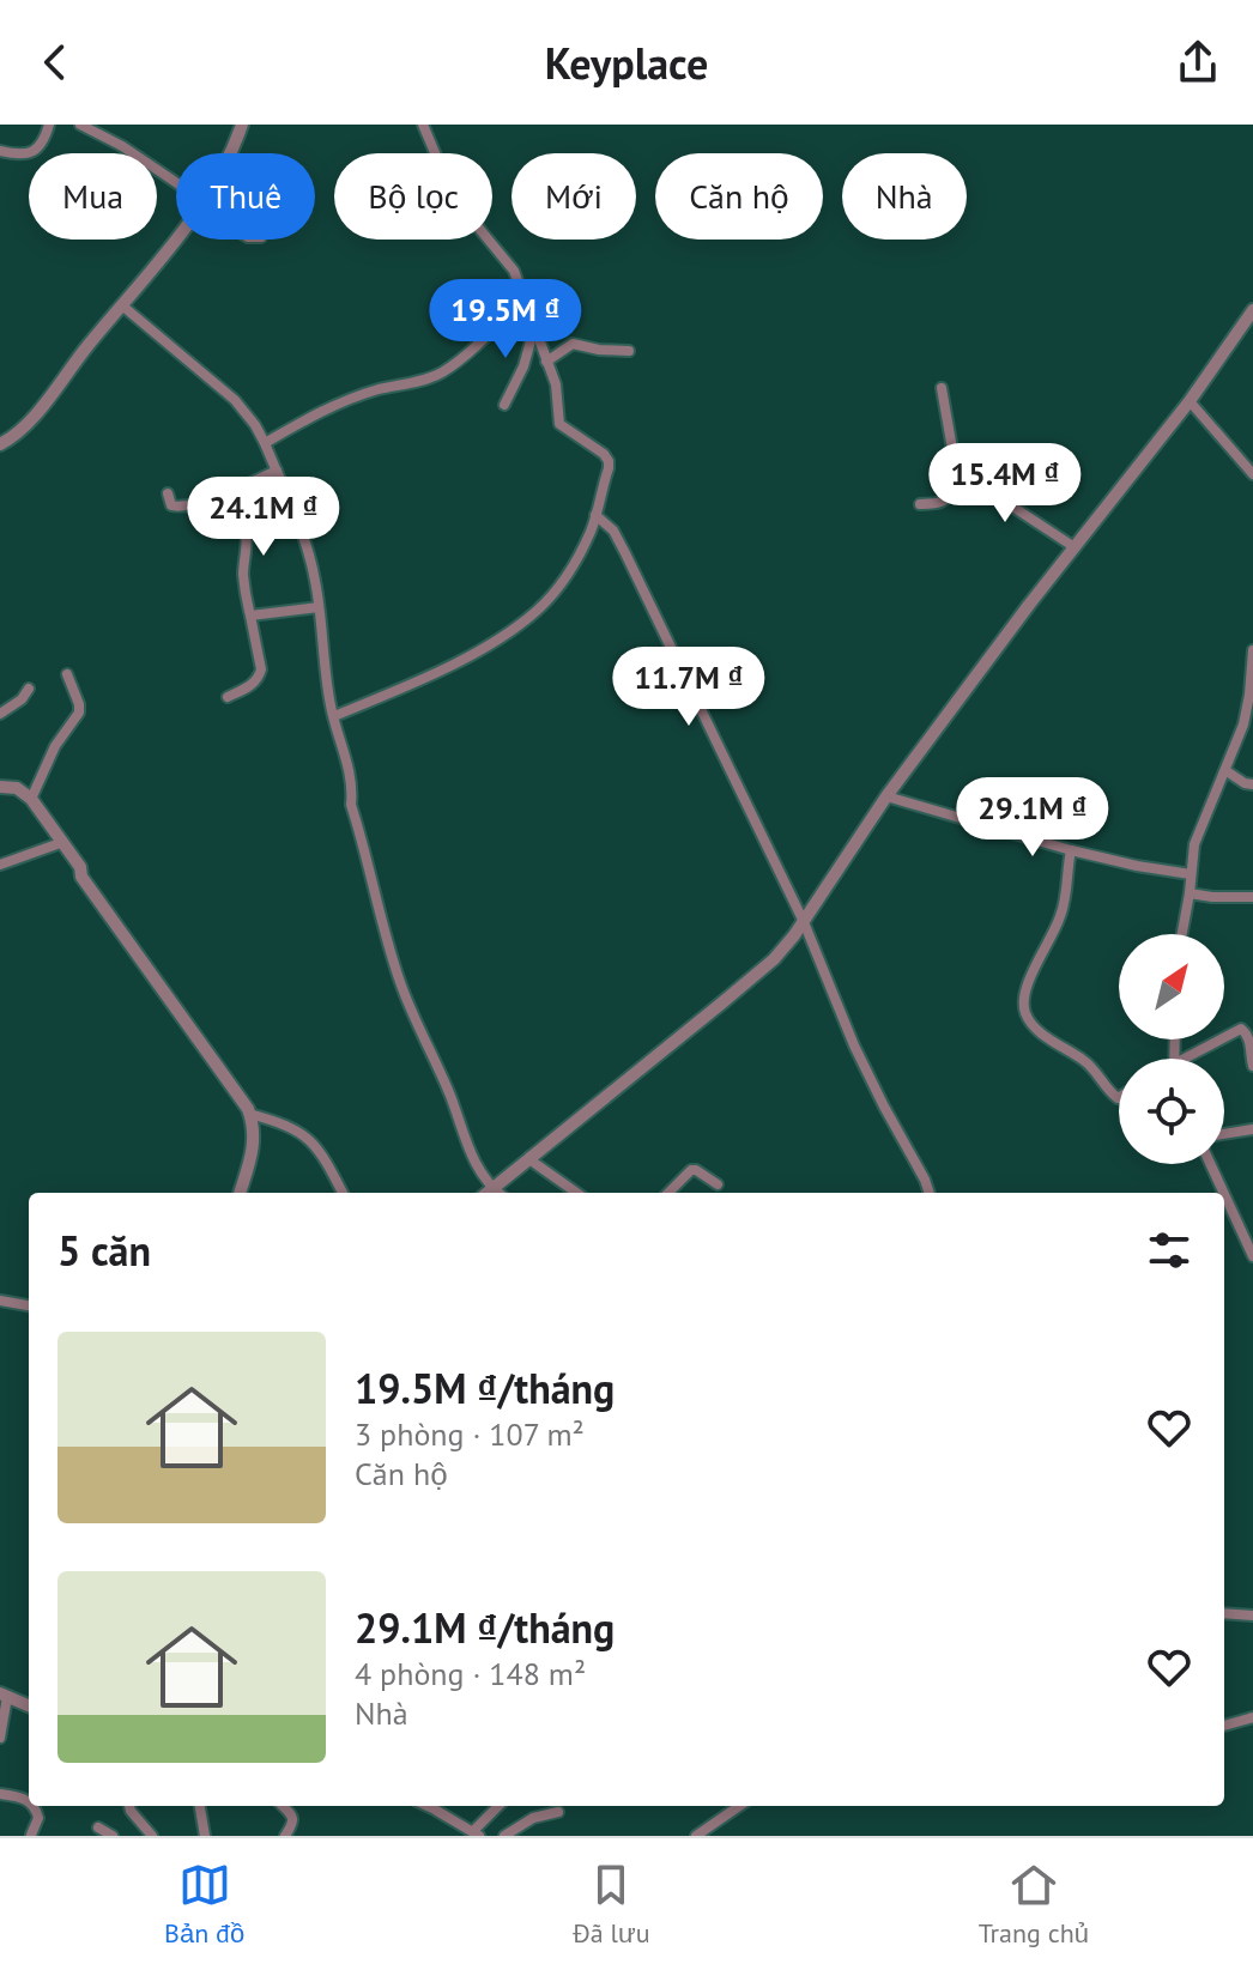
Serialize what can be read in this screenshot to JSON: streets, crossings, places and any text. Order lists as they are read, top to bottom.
{
  "north": "top right",
  "page": {
    "header": "Keyplace",
    "chip": [
      "Mua",
      "Thuê",
      "Bộ lọc",
      "Mới",
      "Căn hộ",
      "Nhà"
    ],
    "price": [
      "19.5M ₫",
      "15.4M ₫",
      "24.1M ₫",
      "11.7M ₫",
      "29.1M ₫"
    ],
    "heading": "5 căn",
    "list": [
      {
        "name": "19.5M ₫/tháng",
        "note": "3 phòng · 107 m² · Căn hộ"
      },
      {
        "name": "29.1M ₫/tháng",
        "note": "4 phòng · 148 m² · Nhà"
      }
    ],
    "tabs": ["Bản đồ", "Đã lưu", "Trang chủ"]
  }
}
